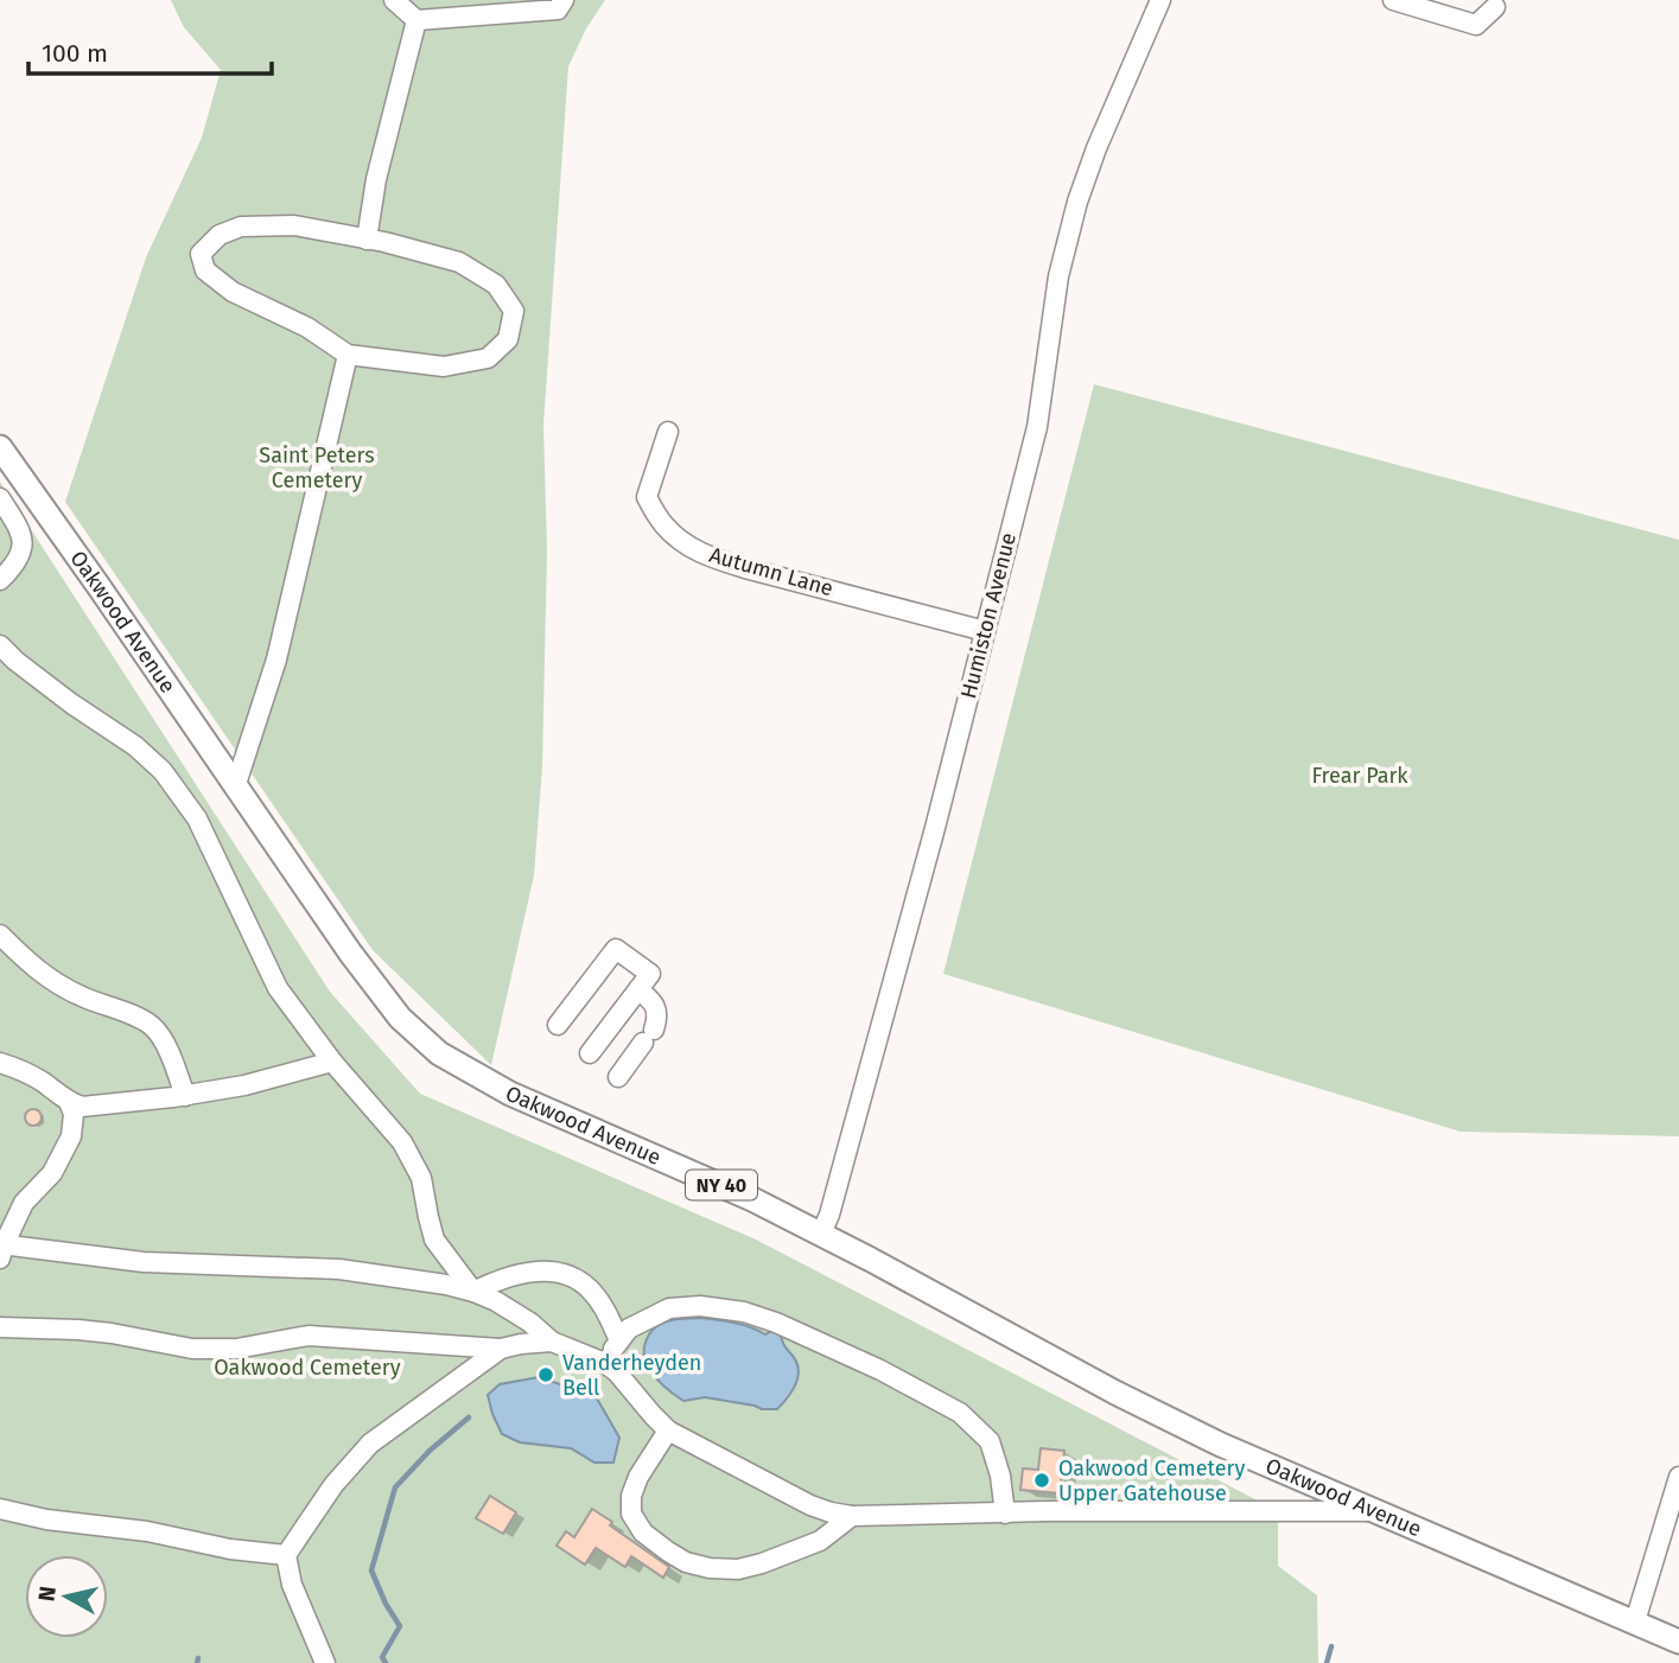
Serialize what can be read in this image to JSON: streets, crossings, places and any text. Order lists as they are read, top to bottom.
{
  "streets": {
    "main road": ["Oakwood Avenue", "NY 40"],
    "street": ["Autumn Lane", "Humiston Avenue"]
  },
  "crossings": [
    ["Autumn Lane", "Humiston Avenue"],
    ["Humiston Avenue", "Oakwood Avenue"]
  ],
  "parks": ["Saint Peters Cemetery", "Frear Park", "Oakwood Cemetery"],
  "places": ["Vanderheyden Bell", "Oakwood Cemetery Upper Gatehouse"],
  "scale_bar": "100 m",
  "north": "left"
}
